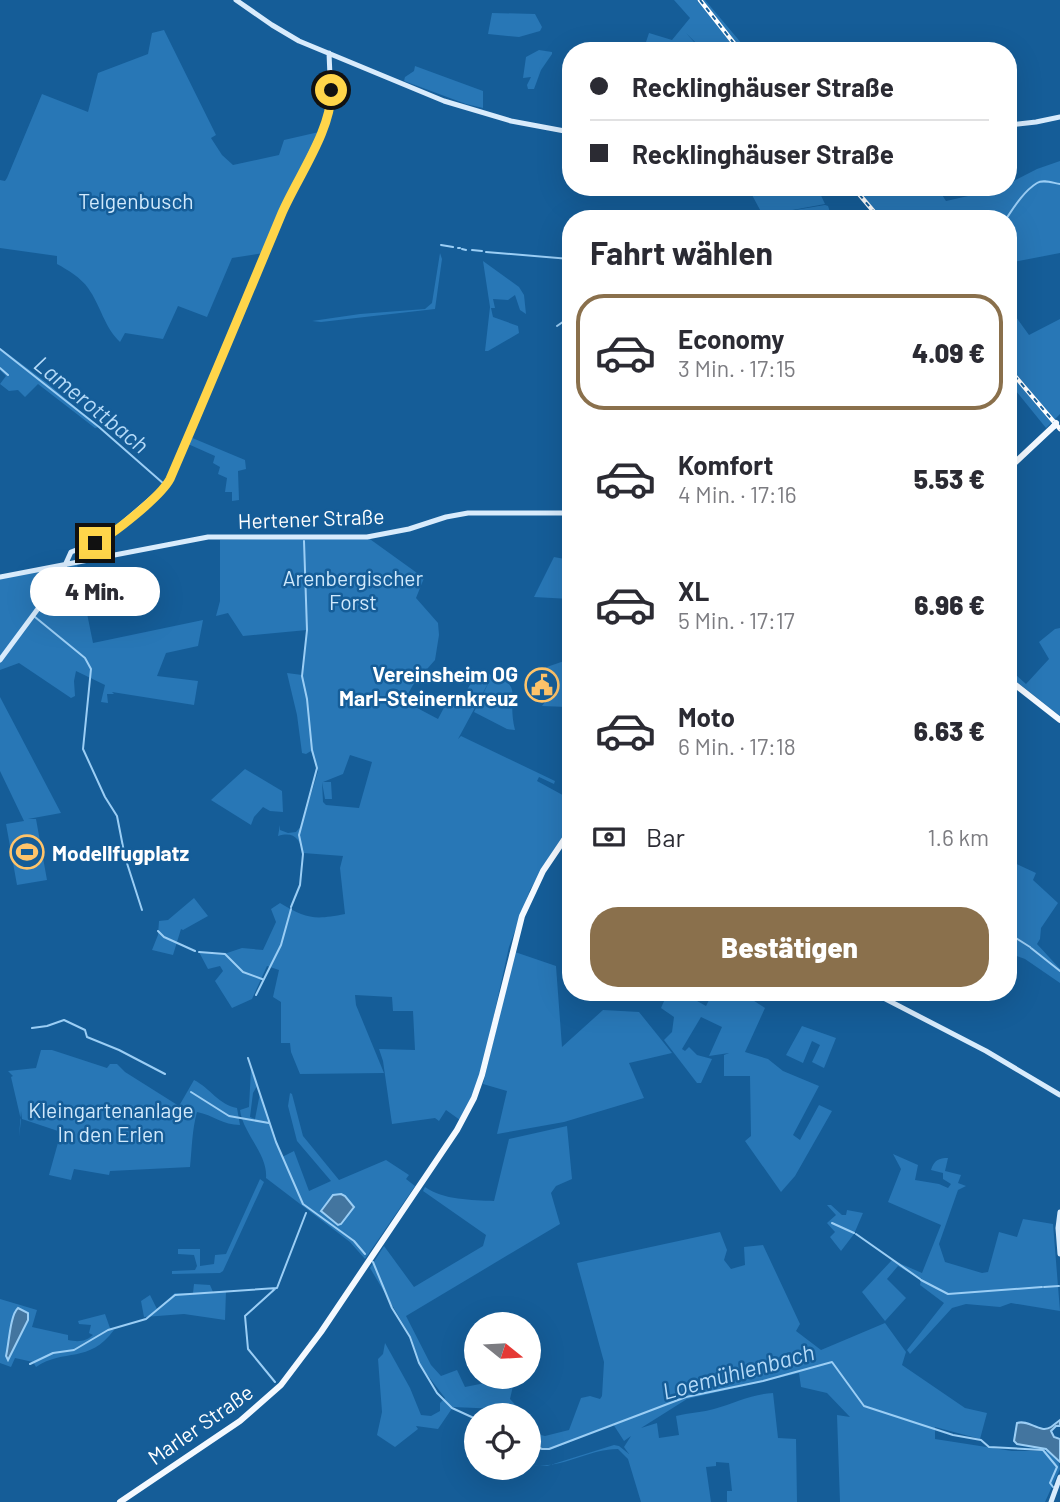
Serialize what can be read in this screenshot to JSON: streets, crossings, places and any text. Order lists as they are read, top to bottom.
{
  "streets": {
    "main road": ["Marler Straße"],
    "street": ["Hertener Straße"]
  },
  "water": ["Lamerottbach", "Loemühlenbach"],
  "parks": ["Telgenbusch", "Arenbergischer Forst", "Kleingartenanlage In den Erlen"],
  "places": {
    "public building": ["Vereinsheim OG Marl-Steinernkreuz"],
    "sports": ["Modellfugplatz"]
  },
  "north": "right",
  "page": {
    "banner": ["Recklinghäuser Straße", "Recklinghäuser Straße"],
    "heading": "Fahrt wählen",
    "list": [
      {
        "name": "Economy",
        "note": "3 Min. · 17:15",
        "value": "4.09 €"
      },
      {
        "name": "Komfort",
        "note": "4 Min. · 17:16",
        "value": "5.53 €"
      },
      {
        "name": "XL",
        "note": "5 Min. · 17:17",
        "value": "6.96 €"
      },
      {
        "name": "Moto",
        "note": "6 Min. · 17:18",
        "value": "6.63 €"
      }
    ],
    "bubble": "4 Min.",
    "pay": ["Bar", "1.6 km"],
    "buttons": "Bestätigen"
  }
}
